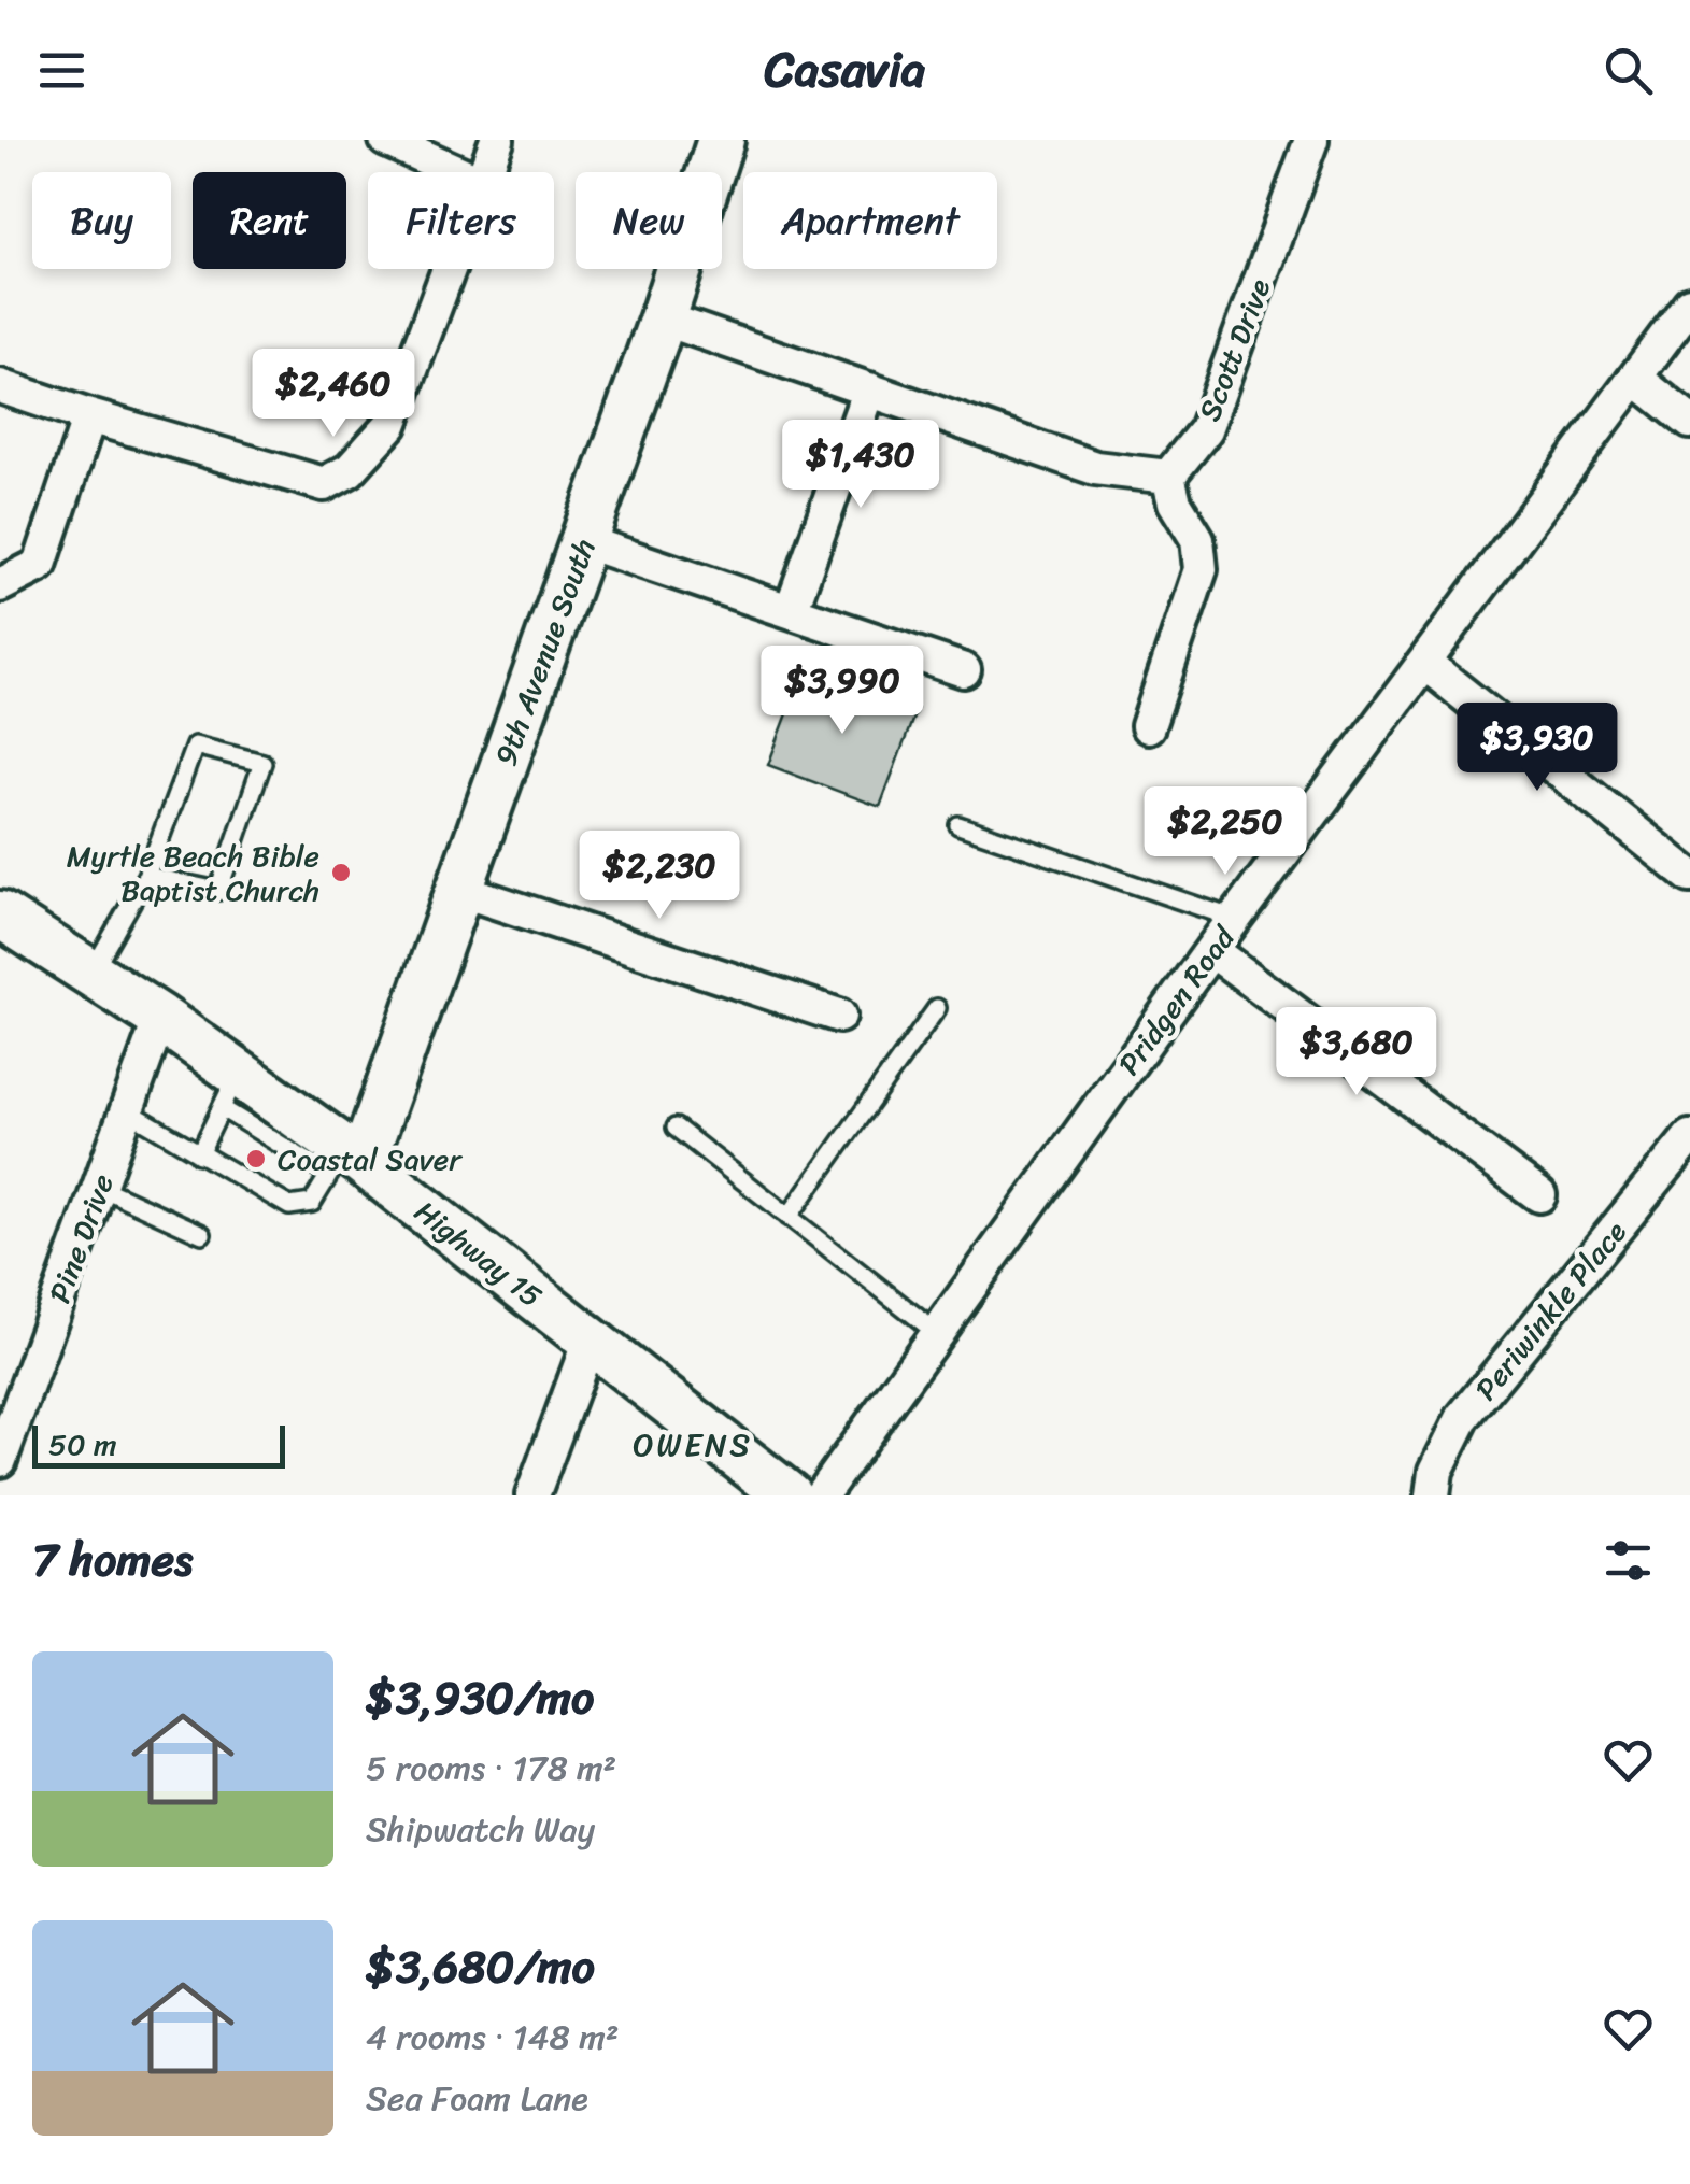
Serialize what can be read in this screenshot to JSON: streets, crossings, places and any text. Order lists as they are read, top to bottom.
{
  "streets": {
    "street": [
      "Scott Drive",
      "9th Avenue South",
      "Pridgen Road",
      "Pine Drive",
      "Highway 15",
      "Periwinkle Place"
    ]
  },
  "crossings": [
    ["9th Avenue South", "Highway 15"],
    ["Pine Drive", "Highway 15"]
  ],
  "districts": ["OWENS"],
  "places": ["Myrtle Beach Bible Baptist Church", "Coastal Saver"],
  "scale_bar": "50 m",
  "page": {
    "header": "Casavia",
    "chip": [
      "Buy",
      "Rent",
      "Filters",
      "New",
      "Apartment"
    ],
    "price": [
      "$2,460",
      "$1,430",
      "$3,990",
      "$3,930",
      "$2,250",
      "$2,230",
      "$3,680"
    ],
    "scale": "50 m",
    "heading": "7 homes",
    "list": [
      {
        "name": "$3,930/mo",
        "note": "5 rooms · 178 m² · Shipwatch Way"
      },
      {
        "name": "$3,680/mo",
        "note": "4 rooms · 148 m² · Sea Foam Lane"
      }
    ]
  }
}
